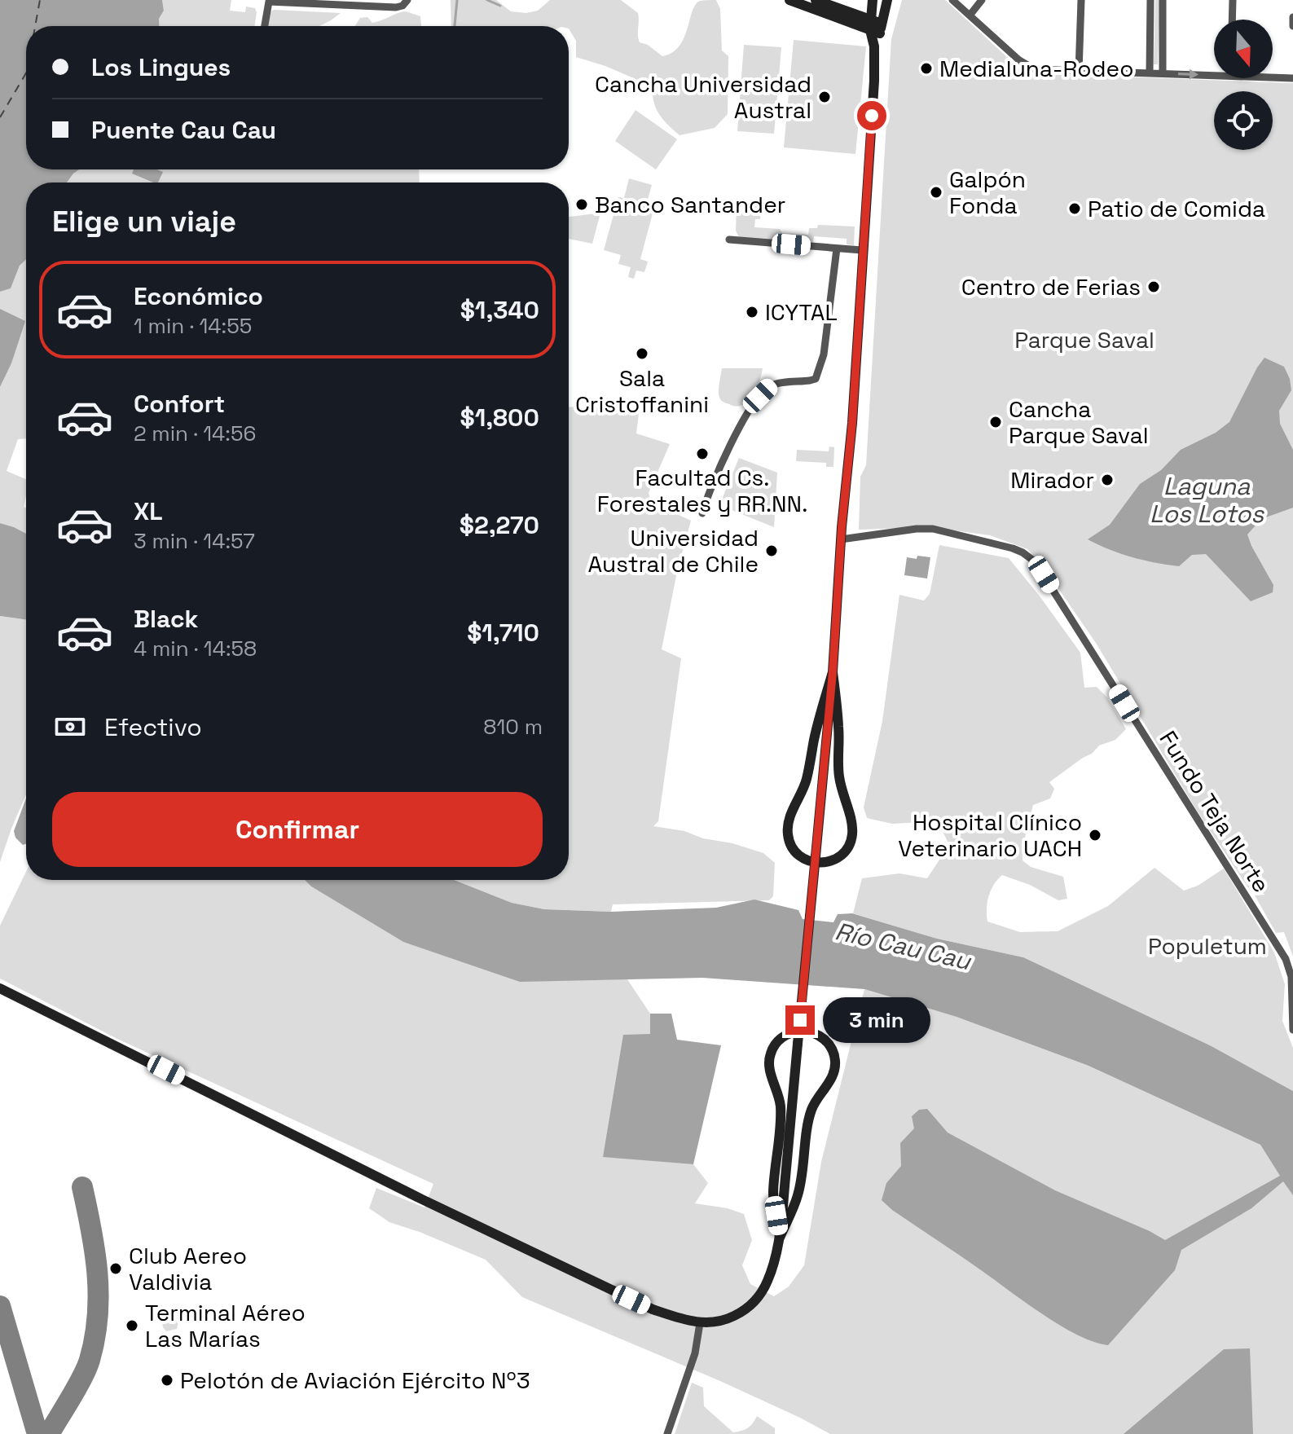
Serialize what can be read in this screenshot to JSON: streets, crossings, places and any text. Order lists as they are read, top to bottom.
{
  "streets": {
    "street": ["Fundo Teja Norte"]
  },
  "water": ["Laguna Los Lotos", "Río Cau Cau"],
  "parks": ["Parque Saval", "Populetum"],
  "places": [
    "Medialuna-Rodeo",
    "Cancha Universidad Austral",
    "Galpón Fonda",
    "Banco Santander",
    "Patio de Comida",
    "Centro de Ferias",
    "ICYTAL",
    "Sala Cristoffanini",
    "Cancha Parque Saval",
    "Facultad Cs. Forestales y RR.NN.",
    "Mirador",
    "Universidad Austral de Chile",
    "Hospital Clínico Veterinario UACH",
    "Club Aereo Valdivia",
    "Terminal Aéreo Las Marías",
    "Pelotón de Aviación Ejército Nº3"
  ],
  "north": "bottom",
  "page": {
    "banner": ["Los Lingues", "Puente Cau Cau"],
    "heading": "Elige un viaje",
    "list": [
      {
        "name": "Económico",
        "note": "1 min · 14:55",
        "value": "$1,340"
      },
      {
        "name": "Confort",
        "note": "2 min · 14:56",
        "value": "$1,800"
      },
      {
        "name": "XL",
        "note": "3 min · 14:57",
        "value": "$2,270"
      },
      {
        "name": "Black",
        "note": "4 min · 14:58",
        "value": "$1,710"
      }
    ],
    "pay": ["Efectivo", "810 m"],
    "buttons": "Confirmar",
    "bubble": "3 min"
  }
}
